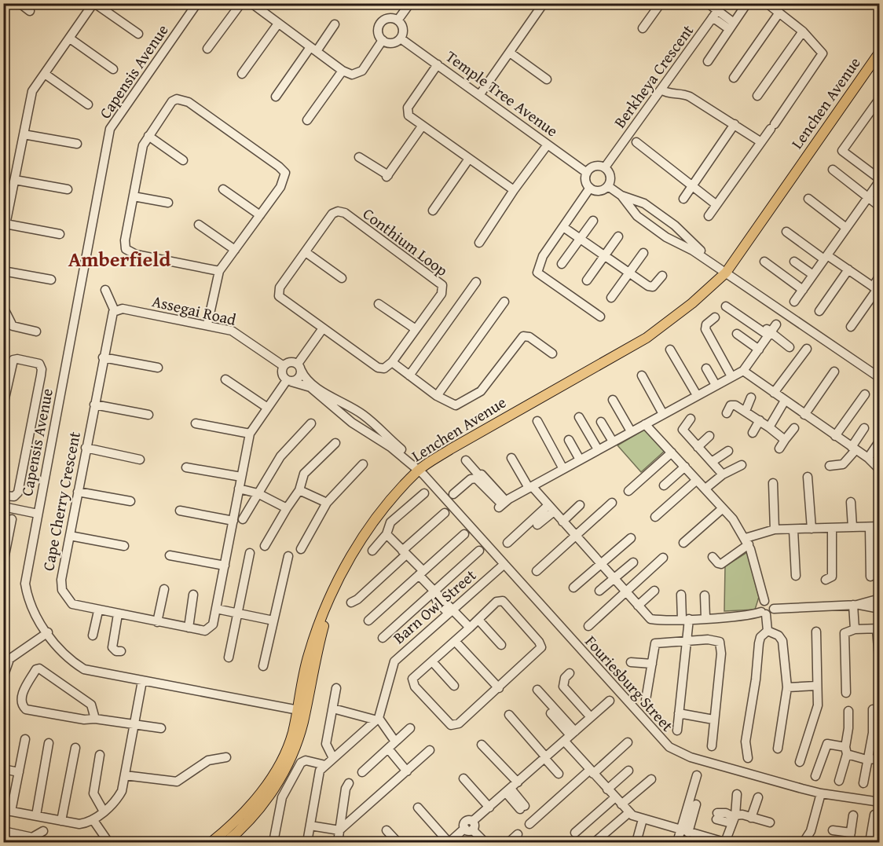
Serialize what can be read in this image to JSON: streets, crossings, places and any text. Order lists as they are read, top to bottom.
{
  "streets": {
    "main road": ["Lenchen Avenue"],
    "street": [
      "Capensis Avenue",
      "Berkheya Crescent",
      "Temple Tree Avenue",
      "Conthium Loop",
      "Assegai Road",
      "Cape Cherry Crescent",
      "Barn Owl Street",
      "Fouriesburg Street"
    ]
  },
  "crossings": [
    ["Capensis Avenue", "Lenchen Avenue"],
    ["Berkheya Crescent", "Temple Tree Avenue"],
    ["Lenchen Avenue", "Fouriesburg Street"],
    ["Assegai Road", "Cape Cherry Crescent"],
    ["Barn Owl Street", "Fouriesburg Street"]
  ],
  "districts": ["Amberfield"]
}
